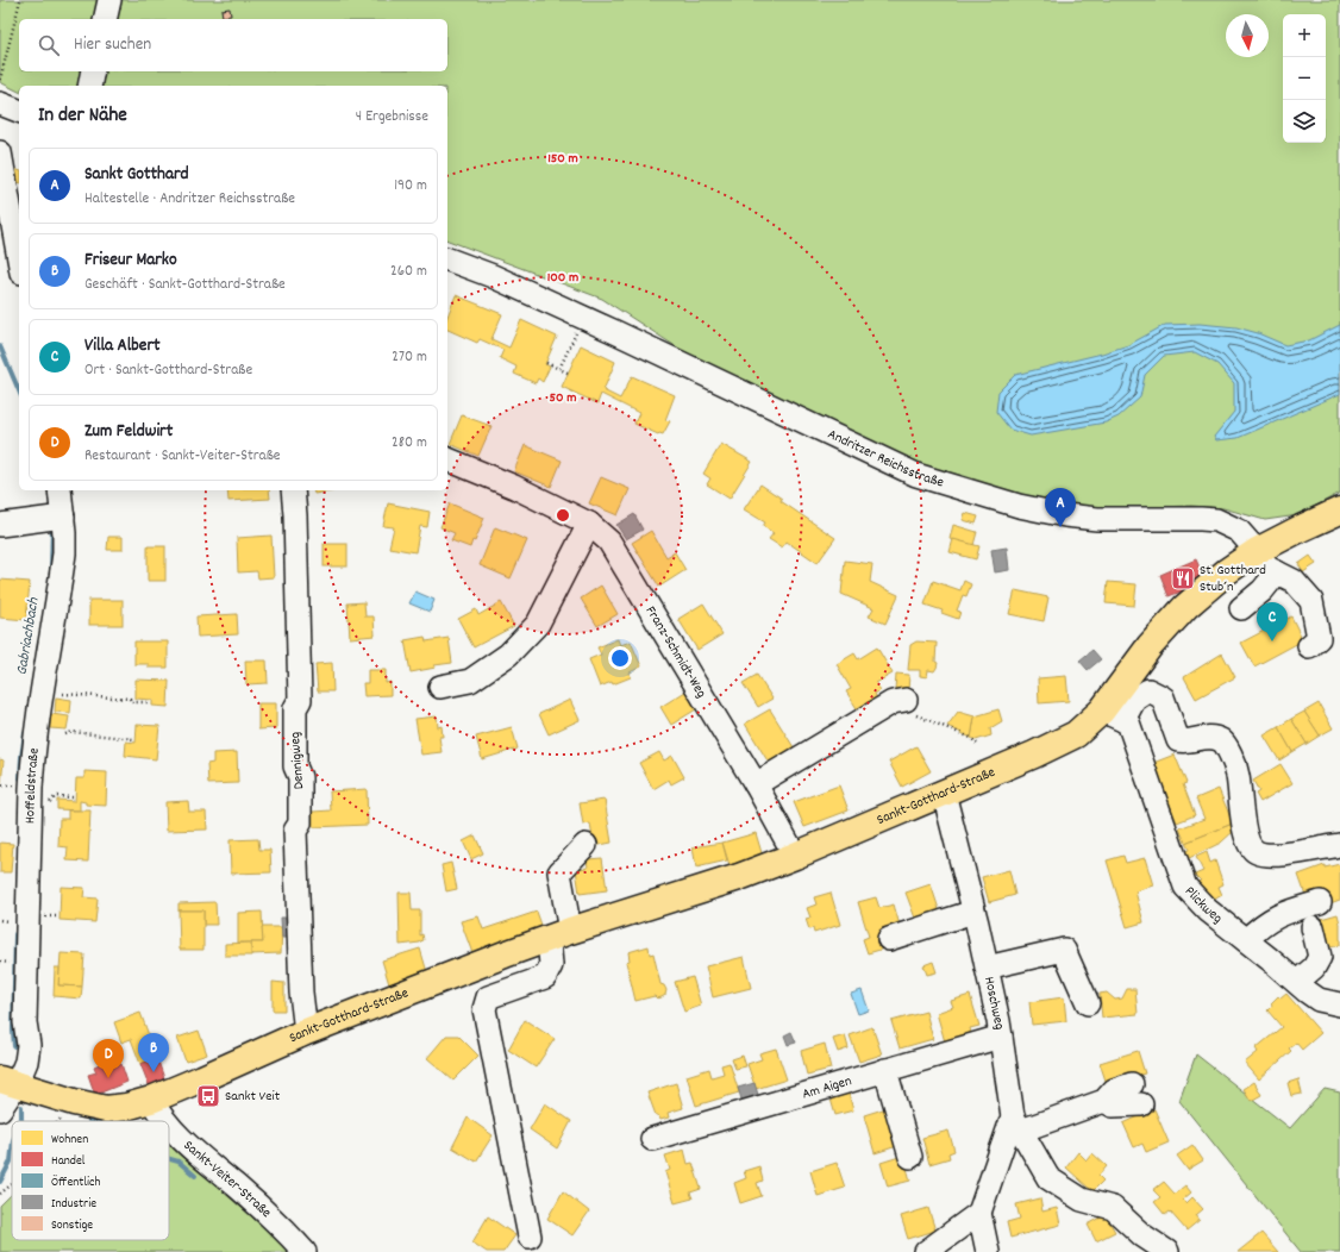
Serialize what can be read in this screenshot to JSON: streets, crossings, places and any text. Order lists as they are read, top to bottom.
{
  "streets": {
    "main road": ["Sankt-Gotthard-Straße"],
    "street": [
      "Andritzer Reichsstraße",
      "Franz-Schmidt-Weg",
      "Dennigweg",
      "Hoffeldstraße",
      "Plickweg",
      "Hoschweg",
      "Am Aigen",
      "Sankt-Veiter-Straße"
    ]
  },
  "crossings": [
    ["Andritzer Reichsstraße", "Sankt-Gotthard-Straße"],
    ["Franz-Schmidt-Weg", "Sankt-Gotthard-Straße"],
    ["Dennigweg", "Sankt-Gotthard-Straße"],
    ["Sankt-Gotthard-Straße", "Plickweg"],
    ["Sankt-Gotthard-Straße", "Hoschweg"],
    ["Sankt-Gotthard-Straße", "Sankt-Veiter-Straße"],
    ["Hoschweg", "Am Aigen"]
  ],
  "water": ["Gabriachbach"],
  "places": {
    "restaurant": ["St. Gotthard Stub´n"],
    "bus stop": ["Sankt Veit"]
  },
  "legend": [
    "Wohnen",
    "Handel",
    "Öffentlich",
    "Industrie",
    "Sonstige"
  ],
  "north": "bottom",
  "page": {
    "map_buttons": ["+", "−"],
    "search": "Hier suchen",
    "heading": ["In der Nähe", "4 Ergebnisse"],
    "list": [
      {
        "mark": "A",
        "name": "Sankt Gotthard",
        "note": "Haltestelle · Andritzer Reichsstraße",
        "value": "190 m"
      },
      {
        "mark": "B",
        "name": "Friseur Marko",
        "note": "Geschäft · Sankt-Gotthard-Straße",
        "value": "260 m"
      },
      {
        "mark": "C",
        "name": "Villa Albert",
        "note": "Ort · Sankt-Gotthard-Straße",
        "value": "270 m"
      },
      {
        "mark": "D",
        "name": "Zum Feldwirt",
        "note": "Restaurant · Sankt-Veiter-Straße",
        "value": "280 m"
      }
    ],
    "pins": [
      "A",
      "C",
      "B",
      "D"
    ]
  },
  "rings": ["150 m", "100 m", "50 m"]
}
